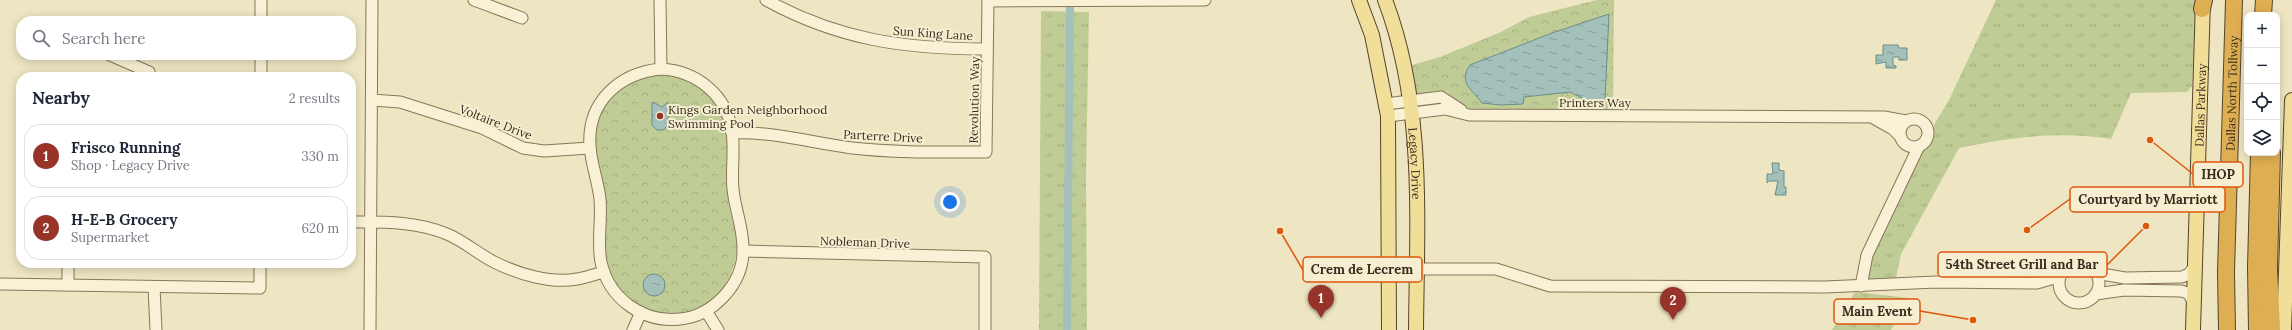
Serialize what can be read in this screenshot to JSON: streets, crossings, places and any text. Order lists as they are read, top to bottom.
{
  "streets": {
    "highway": ["Dallas North Tollway"],
    "main road": ["Dallas Parkway", "Legacy Drive"],
    "street": [
      "Sun King Lane",
      "Revolution Way",
      "Printers Way",
      "Voltaire Drive",
      "Parterre Drive",
      "Nobleman Drive"
    ]
  },
  "crossings": [
    ["Sun King Lane", "Revolution Way"],
    ["Revolution Way", "Parterre Drive"],
    ["Printers Way", "Legacy Drive"]
  ],
  "places": [
    "Kings Garden Neighborhood Swimming Pool",
    "IHOP",
    "54th Street Grill and Bar",
    "Courtyard by Marriott",
    "Crem de Lecrem",
    "Main Event"
  ],
  "page": {
    "map_buttons": ["+", "−"],
    "search": "Search here",
    "heading": ["Nearby", "2 results"],
    "list": [
      {
        "mark": "1",
        "name": "Frisco Running",
        "note": "Shop · Legacy Drive",
        "value": "330 m"
      },
      {
        "mark": "2",
        "name": "H-E-B Grocery",
        "note": "Supermarket",
        "value": "620 m"
      }
    ],
    "pins": ["1", "2"]
  }
}
